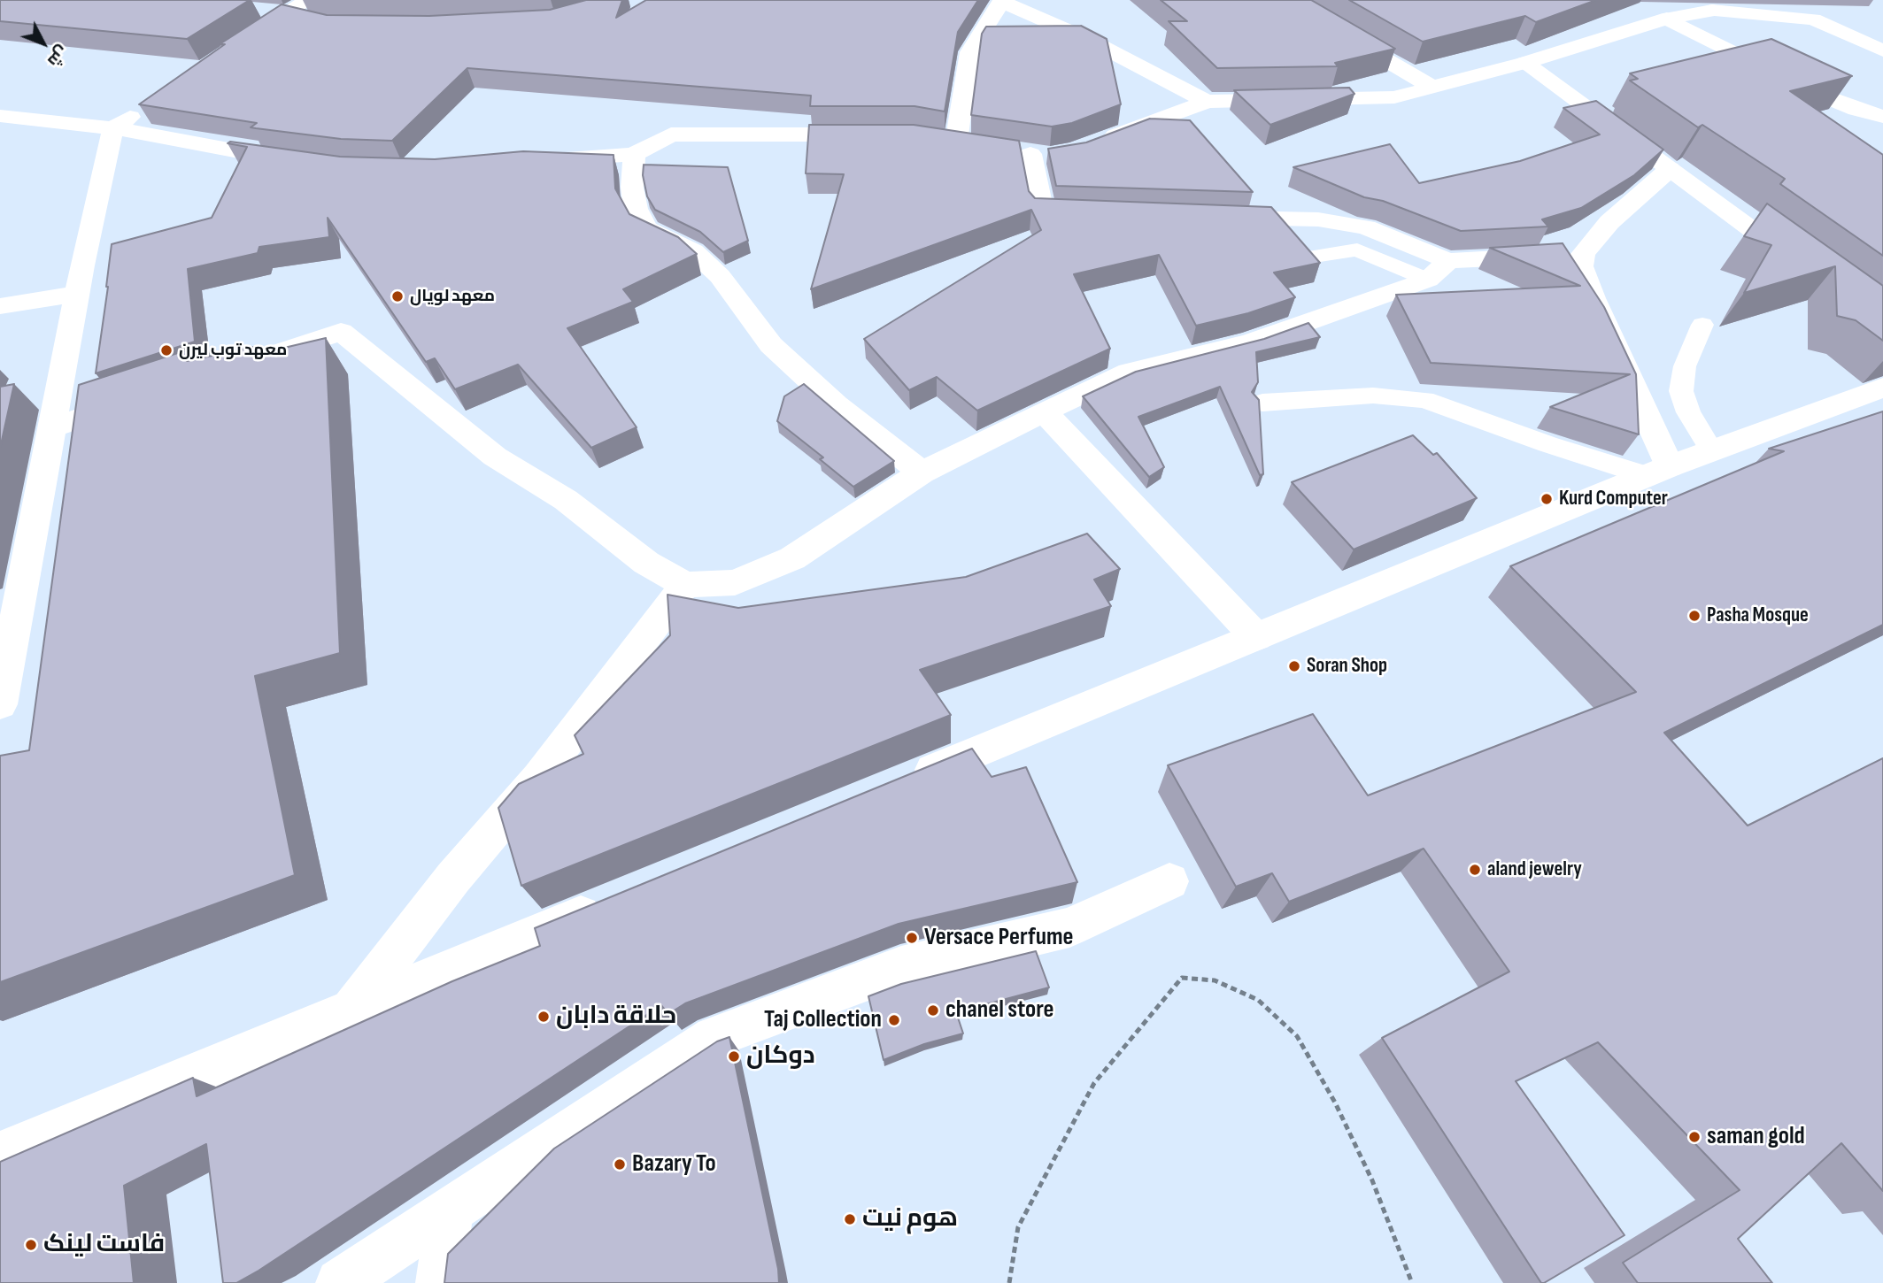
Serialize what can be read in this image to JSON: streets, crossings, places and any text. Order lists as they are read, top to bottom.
{
  "places": [
    "معهد لويال",
    "معهد توب ليرن",
    "Kurd Computer",
    "Pasha Mosque",
    "Soran Shop",
    "aland jewelry",
    "Versace Perfume",
    "chanel store",
    "حلاقة دابان",
    "Taj Collection",
    "دوكان",
    "saman gold",
    "Bazary To",
    "هوم نيت",
    "فاست لینک"
  ],
  "north": "bottom right"
}
